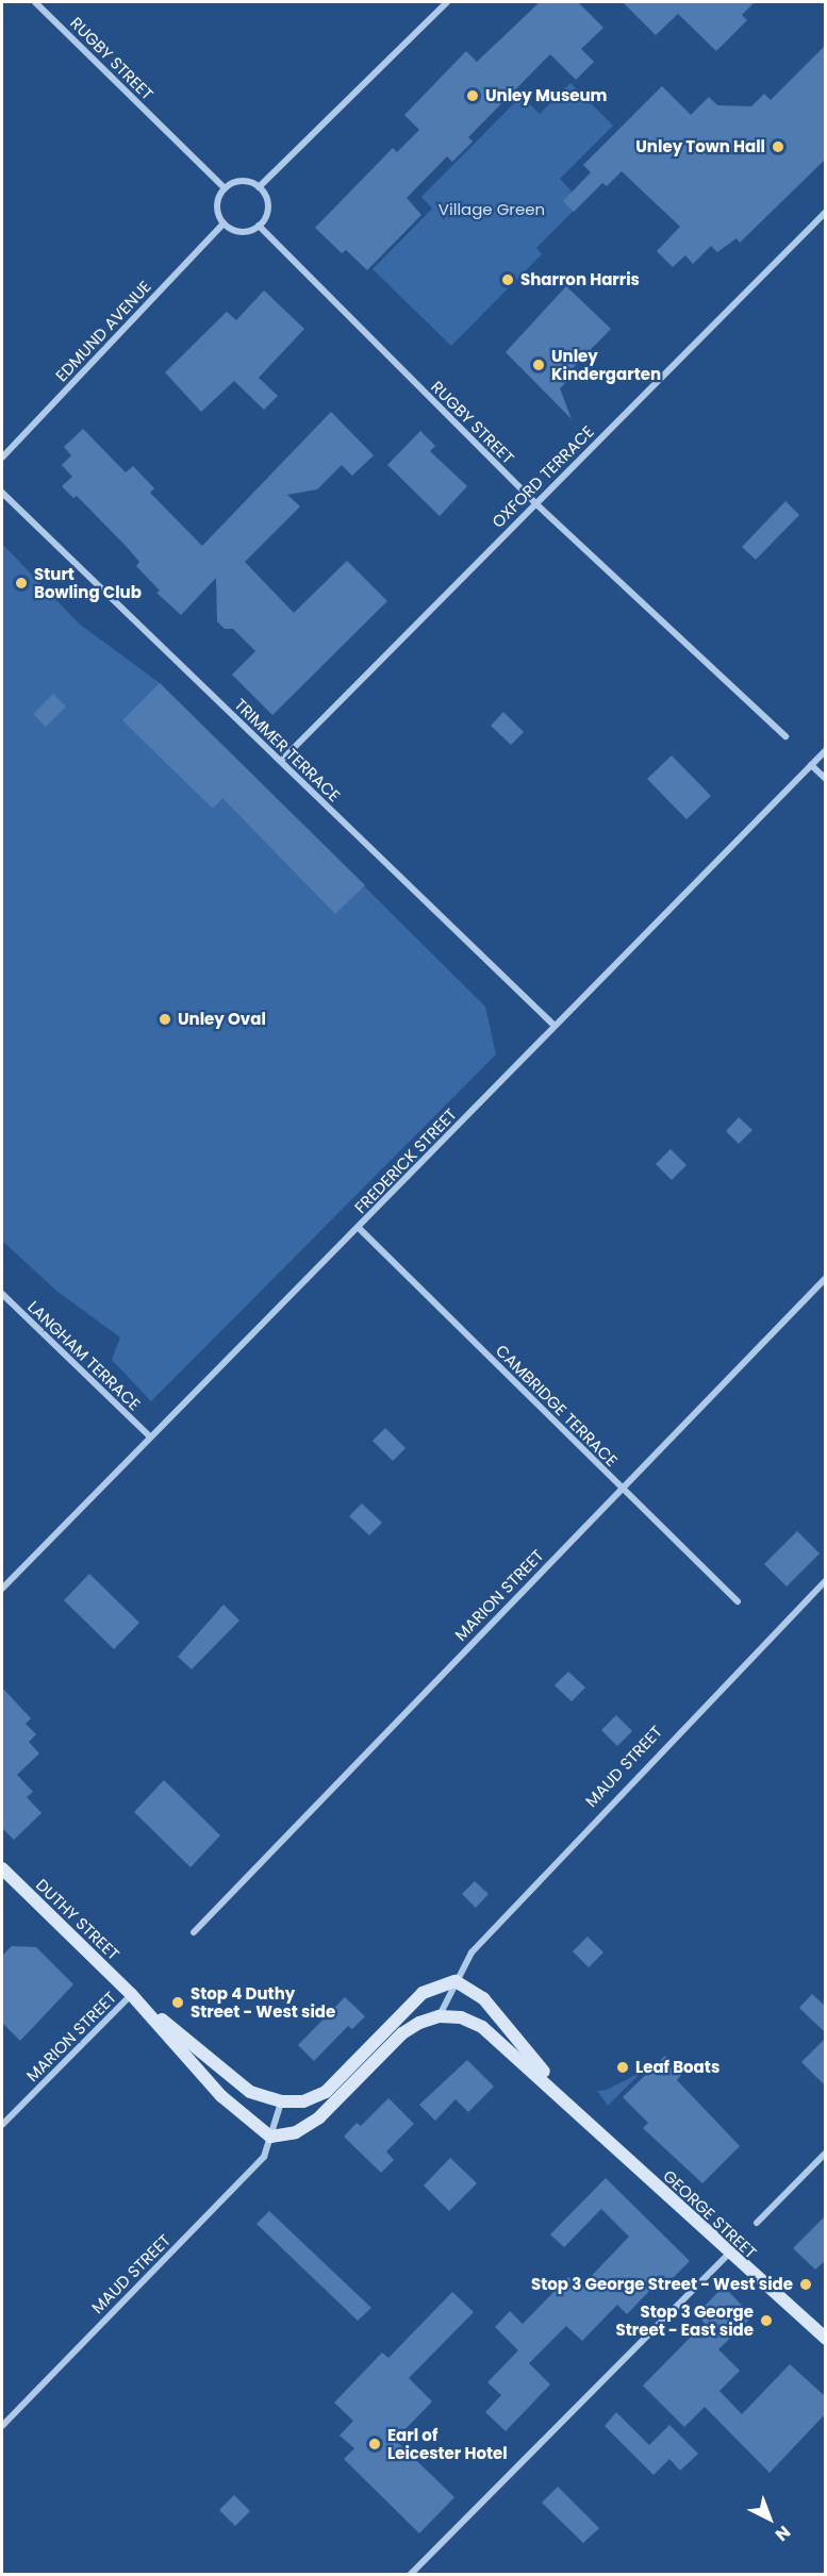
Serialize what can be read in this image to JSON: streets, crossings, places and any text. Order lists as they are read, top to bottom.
{
  "streets": {
    "street": [
      "RUGBY STREET",
      "EDMUND AVENUE",
      "OXFORD TERRACE",
      "TRIMMER TERRACE",
      "FREDERICK STREET",
      "LANGHAM TERRACE",
      "CAMBRIDGE TERRACE",
      "MARION STREET",
      "MAUD STREET",
      "DUTHY STREET",
      "GEORGE STREET"
    ]
  },
  "crossings": [
    ["RUGBY STREET", "EDMUND AVENUE"],
    ["RUGBY STREET", "OXFORD TERRACE"],
    ["OXFORD TERRACE", "TRIMMER TERRACE"],
    ["TRIMMER TERRACE", "FREDERICK STREET"],
    ["FREDERICK STREET", "LANGHAM TERRACE"],
    ["FREDERICK STREET", "CAMBRIDGE TERRACE"],
    ["CAMBRIDGE TERRACE", "MARION STREET"],
    ["MARION STREET", "DUTHY STREET"],
    ["MAUD STREET", "DUTHY STREET"],
    ["MAUD STREET", "GEORGE STREET"]
  ],
  "parks": ["Village Green"],
  "places": [
    "Unley Museum",
    "Unley Town Hall",
    "Sharron Harris",
    "Unley Kindergarten",
    "Sturt Bowling Club",
    "Unley Oval",
    "Stop 4 Duthy Street - West side",
    "Leaf Boats",
    "Stop 3 George Street - West side",
    "Stop 3 George Street - East side",
    "Earl of Leicester Hotel"
  ],
  "north": "bottom right"
}
